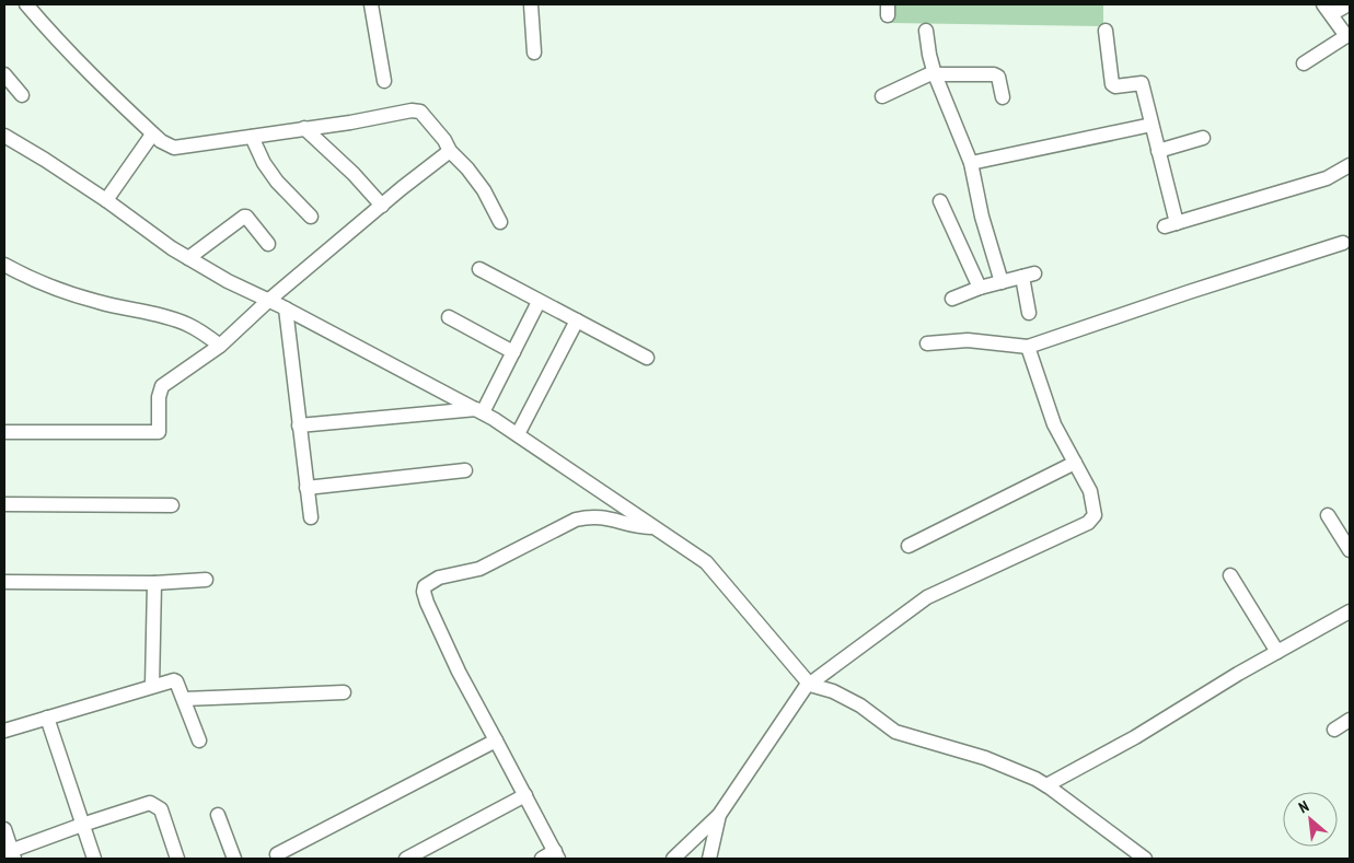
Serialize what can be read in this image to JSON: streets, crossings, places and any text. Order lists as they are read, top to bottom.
{
  "north": "top left"
}
